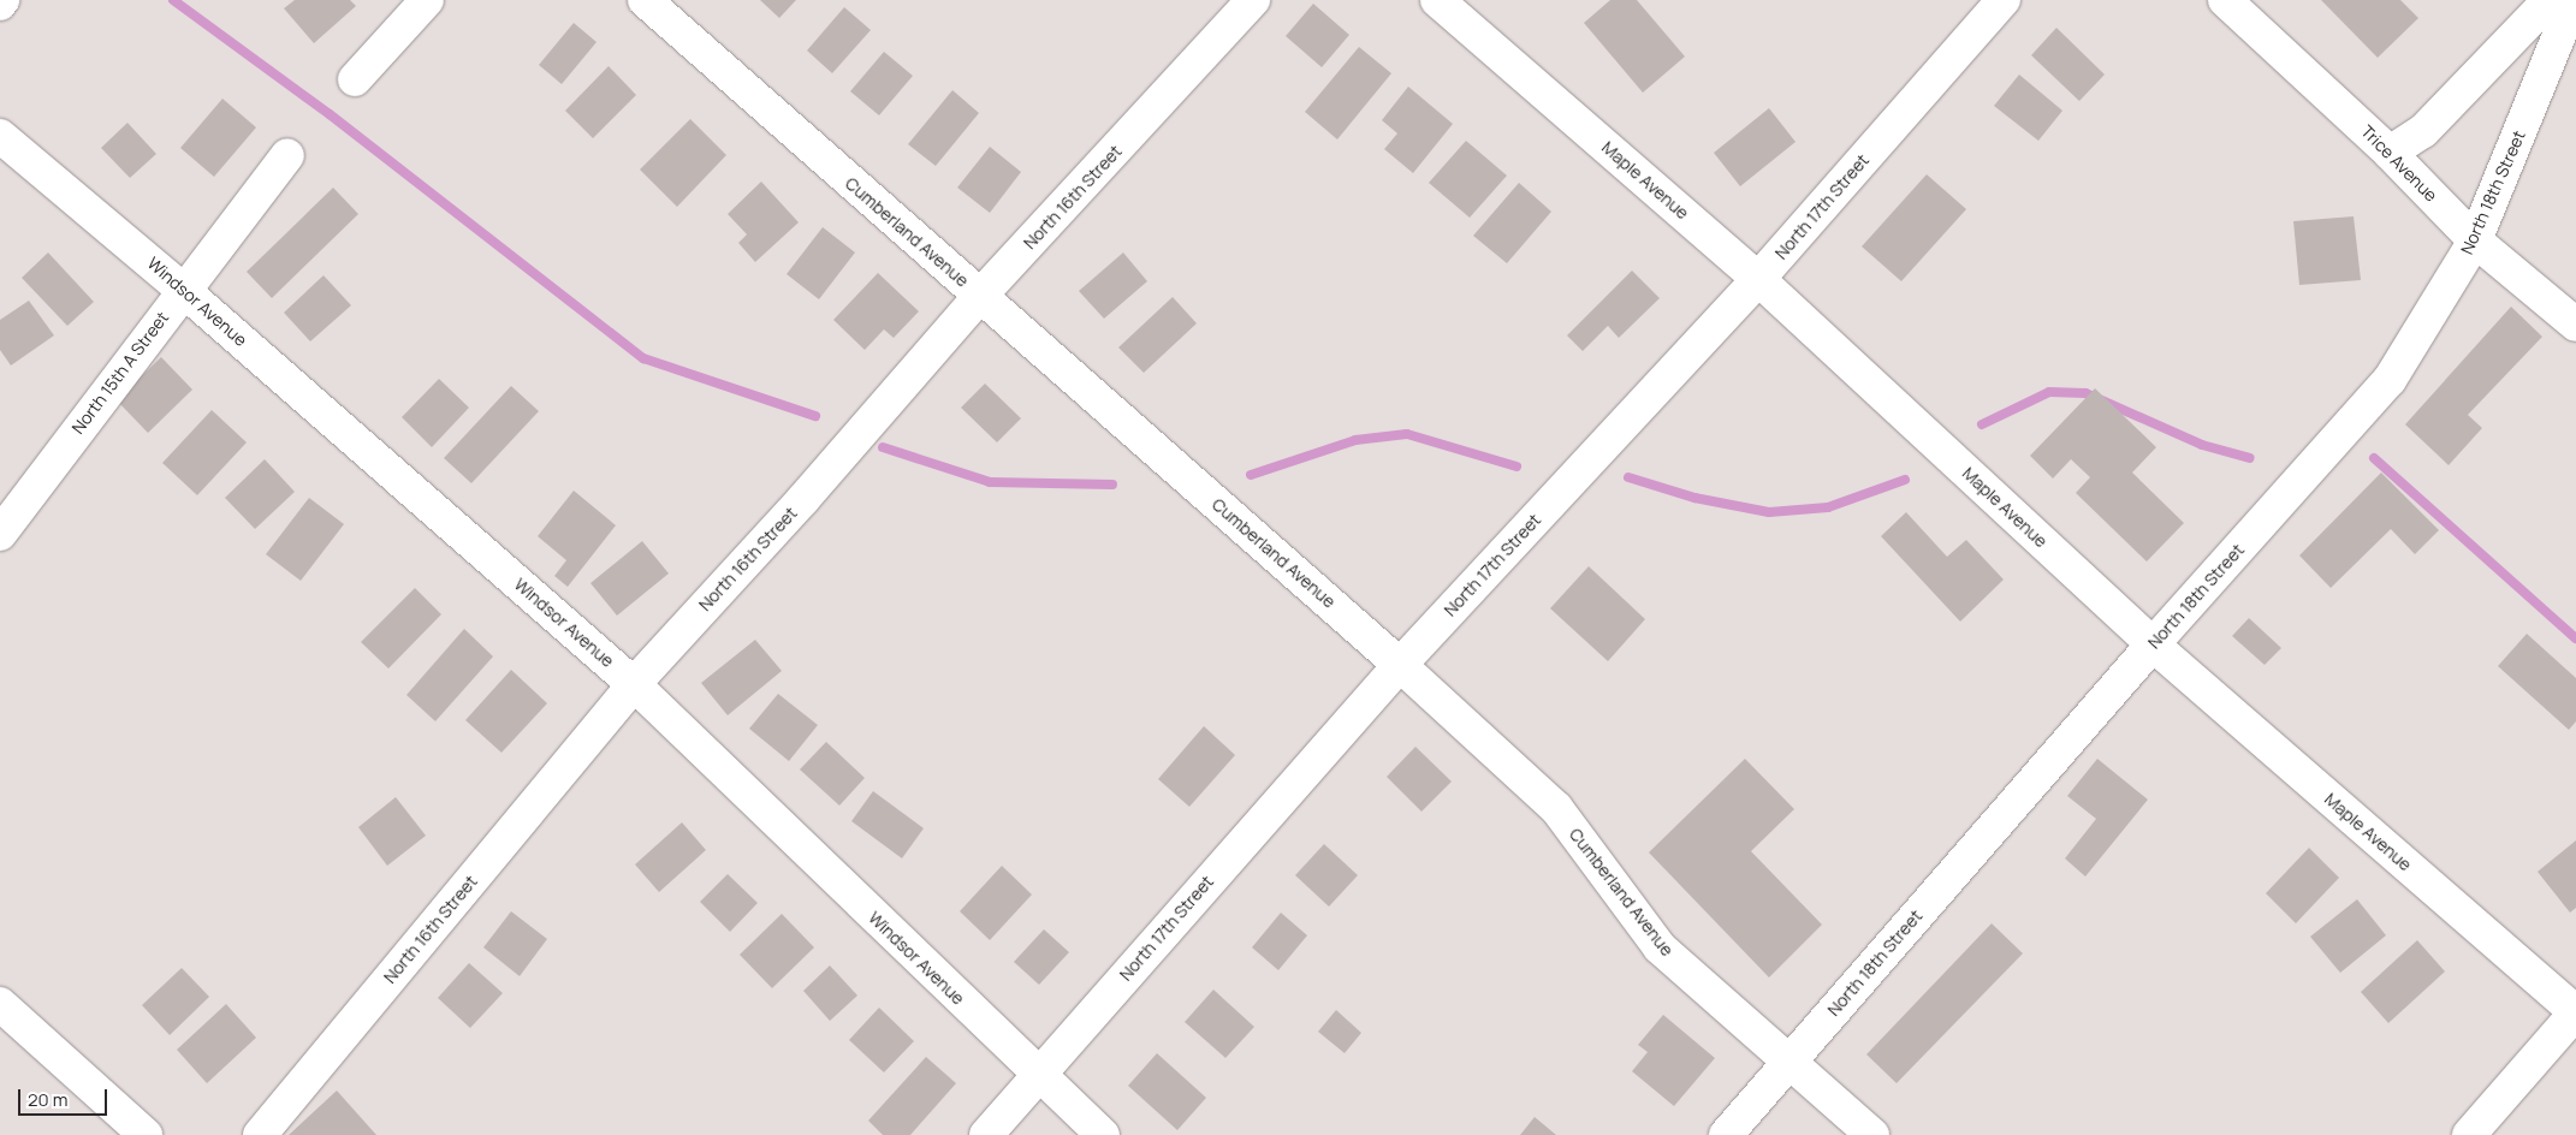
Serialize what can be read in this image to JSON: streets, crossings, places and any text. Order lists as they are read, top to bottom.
{
  "streets": {
    "street": [
      "Trice Avenue",
      "Maple Avenue",
      "North 18th Street",
      "North 16th Street",
      "North 17th Street",
      "Cumberland Avenue",
      "Windsor Avenue",
      "North 15th A Street"
    ]
  },
  "crossings": [
    ["Trice Avenue", "North 18th Street"],
    ["Maple Avenue", "North 18th Street"],
    ["Maple Avenue", "North 17th Street"],
    ["North 18th Street", "Cumberland Avenue"],
    ["North 16th Street", "Cumberland Avenue"],
    ["North 16th Street", "Windsor Avenue"],
    ["North 17th Street", "Cumberland Avenue"],
    ["North 17th Street", "Windsor Avenue"],
    ["Windsor Avenue", "North 15th A Street"]
  ],
  "scale_bar": "20 m"
}
